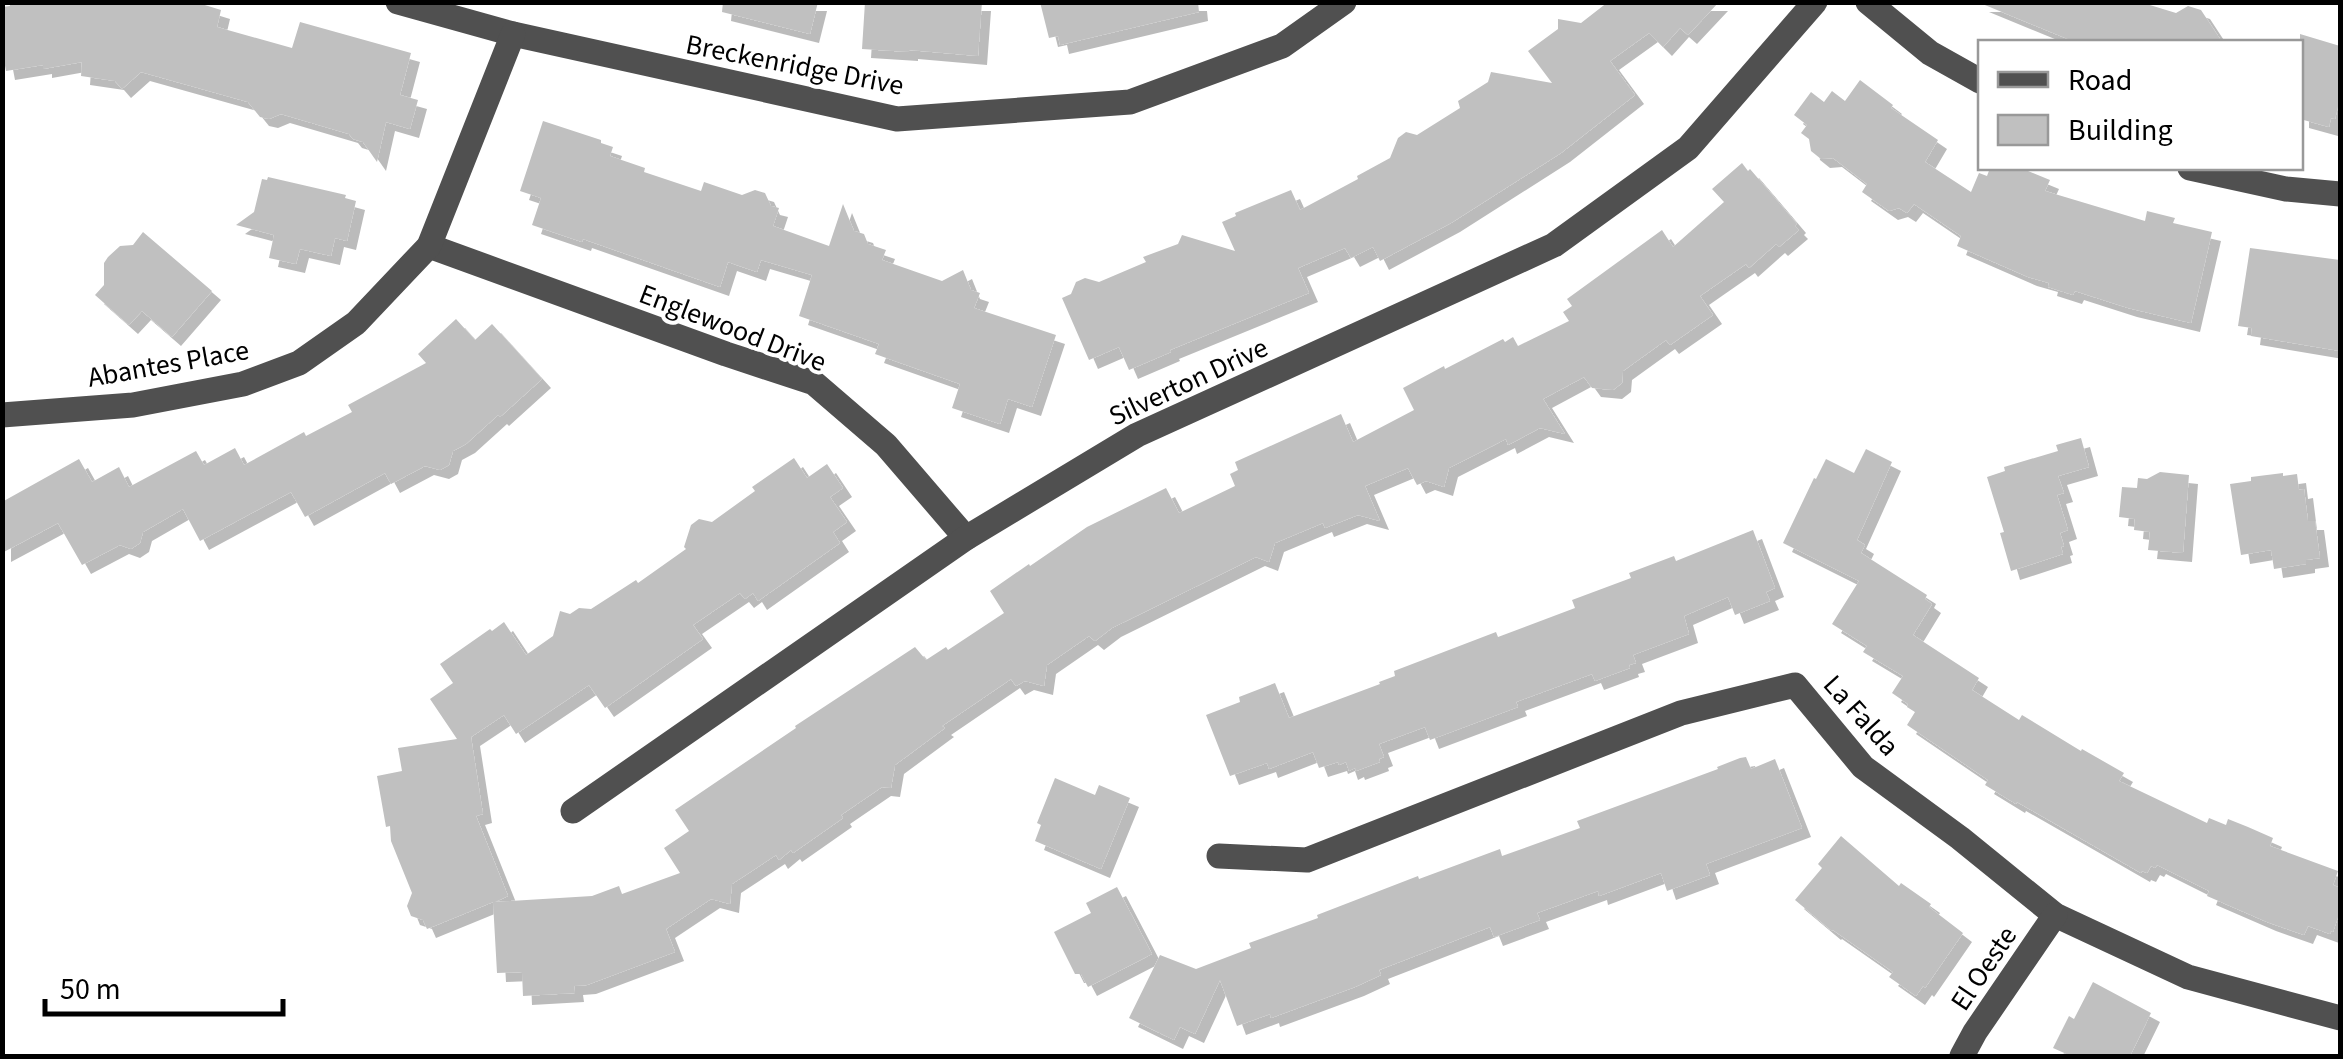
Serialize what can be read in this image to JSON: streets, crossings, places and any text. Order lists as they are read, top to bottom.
{
  "streets": {
    "street": [
      "Breckenridge Drive",
      "Englewood Drive",
      "Abantes Place",
      "Silverton Drive",
      "La Falda",
      "El Oeste"
    ]
  },
  "crossings": [
    ["Breckenridge Drive", "Abantes Place"],
    ["Englewood Drive", "Abantes Place"],
    ["Englewood Drive", "Silverton Drive"],
    ["La Falda", "El Oeste"]
  ],
  "legend": ["Road", "Building"],
  "scale_bar": "50 m"
}
